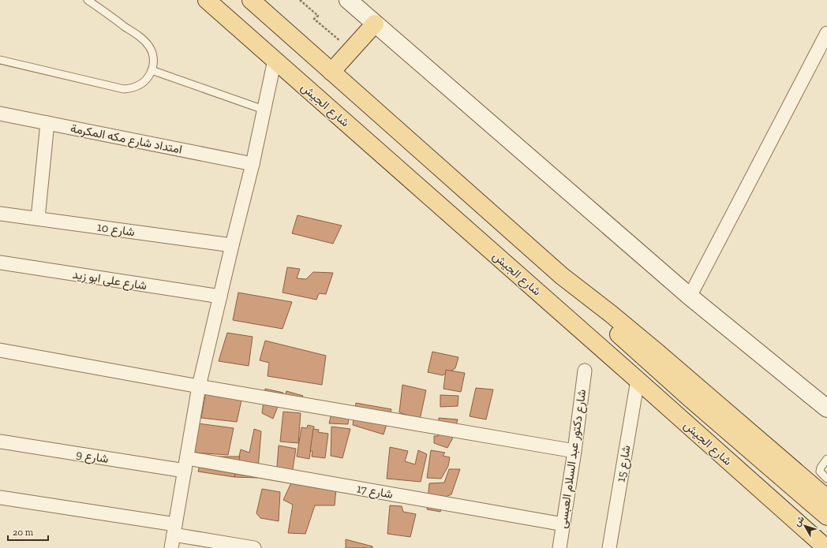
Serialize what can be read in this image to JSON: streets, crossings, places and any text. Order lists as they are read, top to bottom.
{
  "streets": {
    "main road": ["شارع الجيش"],
    "street": [
      "امتداد شارع مكه المكرمة",
      "شارع 10",
      "شارع على ابو زيد",
      "شارع 9",
      "شارع دكتور عبد السلام العبسى",
      "شارع 15",
      "شارع 17"
    ]
  },
  "crossings": [
    ["شارع الجيش", "شارع 15"],
    ["شارع 9", "شارع 17"],
    ["شارع دكتور عبد السلام العبسى", "شارع 17"]
  ],
  "scale_bar": "20 m",
  "north": "top left"
}
